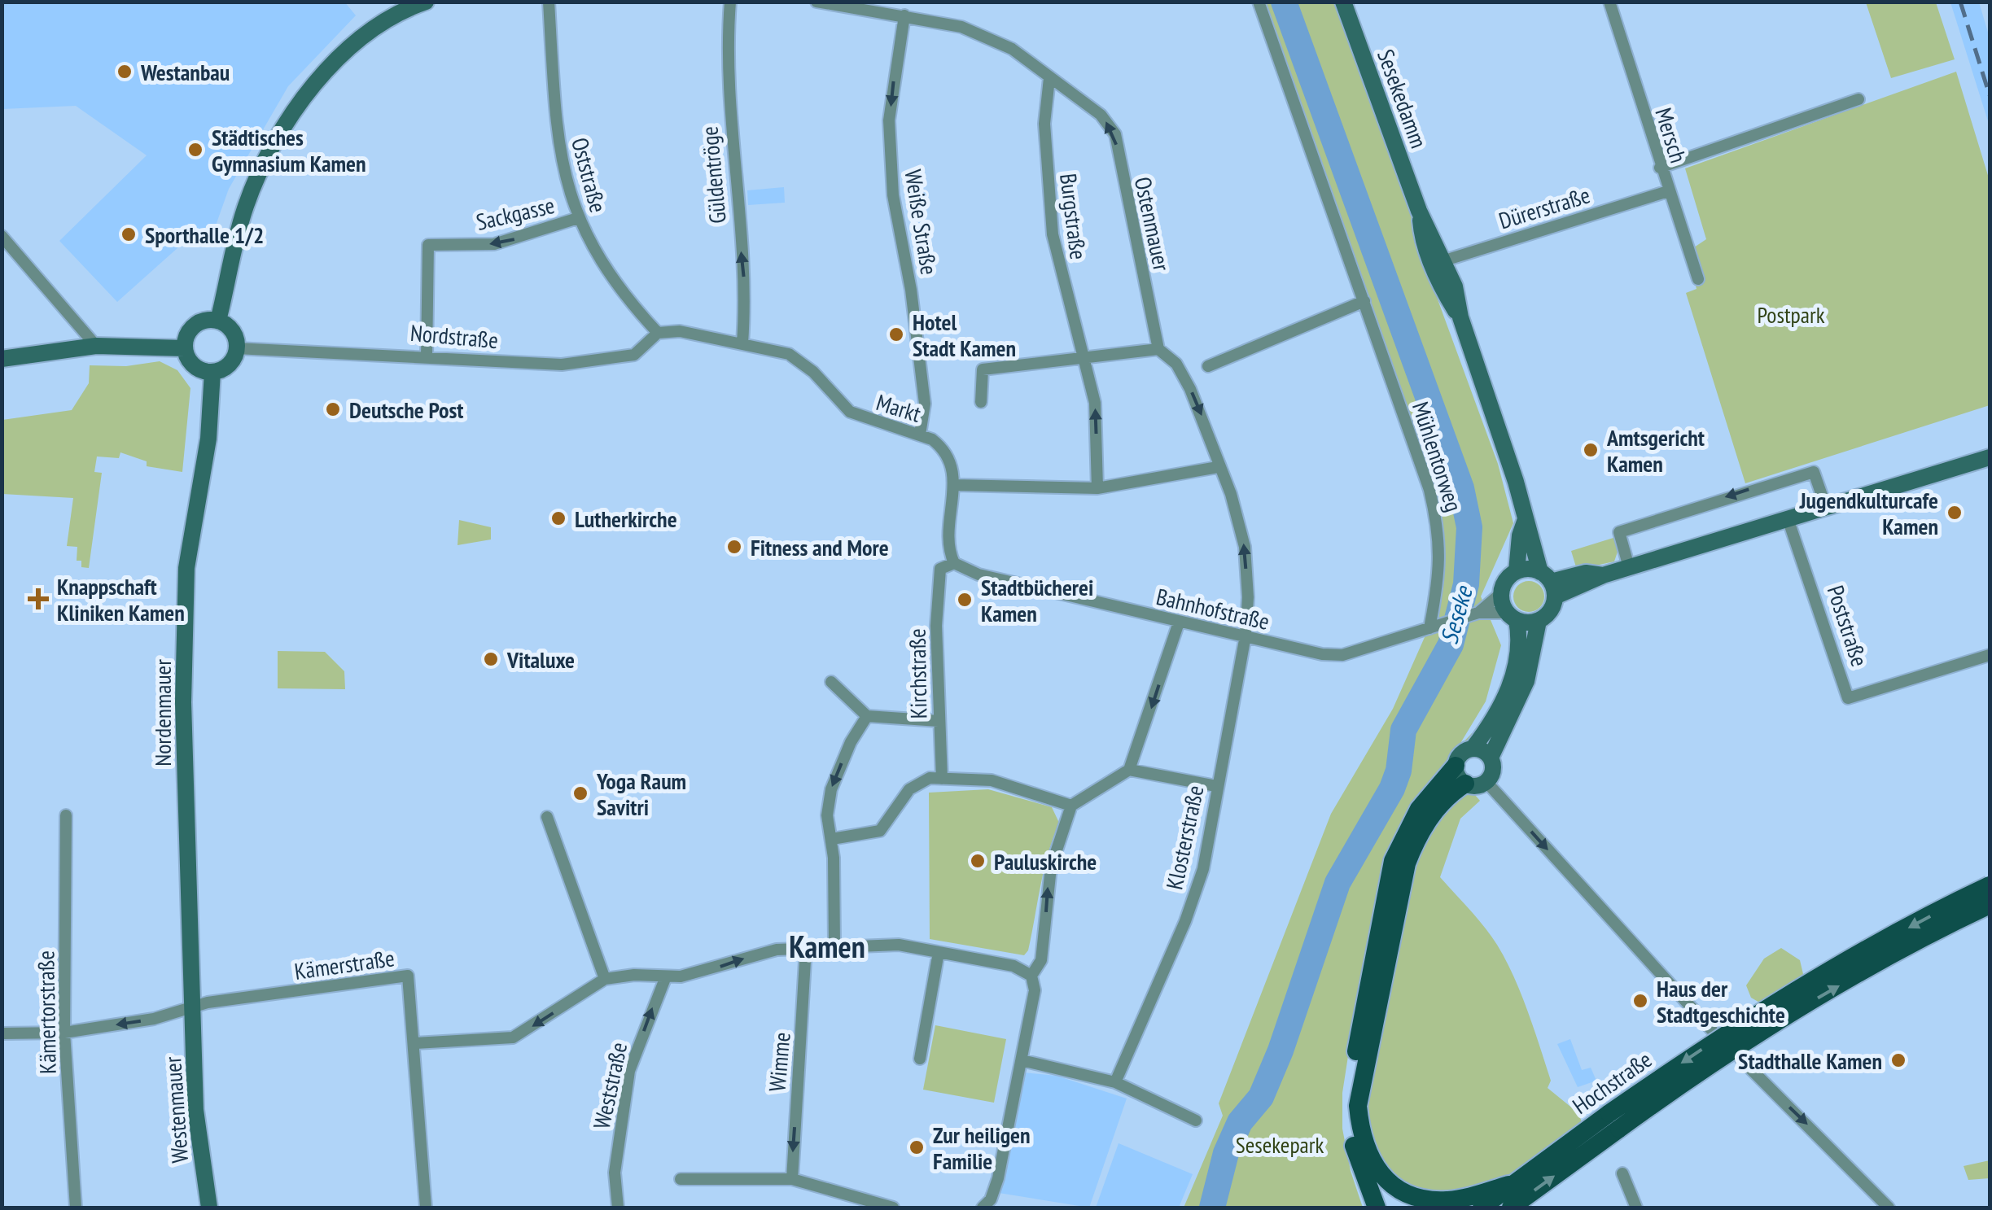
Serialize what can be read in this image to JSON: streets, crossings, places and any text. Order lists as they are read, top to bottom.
{
  "streets": {
    "main road": ["Hochstraße"],
    "street": [
      "Sesekedamm",
      "Mersch",
      "Oststraße",
      "Güldentröge",
      "Dürerstraße",
      "Sackgasse",
      "Burgstraße",
      "Weiße Straße",
      "Ostenmauer",
      "Nordstraße",
      "Markt",
      "Mühlentorweg",
      "Bahnhofstraße",
      "Poststraße",
      "Kirchstraße",
      "Nordenmauer",
      "Klosterstraße",
      "Kämerstraße",
      "Kämertorstraße",
      "Wimme",
      "Weststraße",
      "Westenmauer"
    ]
  },
  "crossings": [
    ["Sesekedamm", "Dürerstraße"],
    ["Sesekedamm", "Bahnhofstraße"],
    ["Mersch", "Dürerstraße"],
    ["Oststraße", "Sackgasse"],
    ["Oststraße", "Nordstraße"],
    ["Oststraße", "Markt"],
    ["Güldentröge", "Markt"],
    ["Sackgasse", "Nordstraße"],
    ["Burgstraße", "Ostenmauer"],
    ["Weiße Straße", "Ostenmauer"],
    ["Weiße Straße", "Markt"],
    ["Ostenmauer", "Bahnhofstraße"],
    ["Ostenmauer", "Klosterstraße"],
    ["Nordstraße", "Markt"],
    ["Nordstraße", "Nordenmauer"],
    ["Markt", "Bahnhofstraße"],
    ["Markt", "Kirchstraße"],
    ["Mühlentorweg", "Bahnhofstraße"],
    ["Bahnhofstraße", "Kirchstraße"],
    ["Bahnhofstraße", "Klosterstraße"],
    ["Nordenmauer", "Kämerstraße"],
    ["Nordenmauer", "Westenmauer"],
    ["Kämerstraße", "Kämertorstraße"],
    ["Kämerstraße", "Westenmauer"]
  ],
  "one_way": [
    "Güldentröge",
    "Weiße Straße",
    "Wimme",
    "Weststraße"
  ],
  "districts": ["Kamen"],
  "water": ["Seseke"],
  "parks": ["Postpark", "Sesekepark"],
  "places": {
    "other": [
      "Westanbau",
      "Städtisches Gymnasium Kamen",
      "Sporthalle 1/2",
      "Hotel Stadt Kamen",
      "Deutsche Post",
      "Amtsgericht Kamen",
      "Jugendkulturcafe Kamen",
      "Lutherkirche",
      "Fitness and More",
      "Stadtbücherei Kamen",
      "Vitaluxe",
      "Yoga Raum Savitri",
      "Pauluskirche",
      "Haus der Stadtgeschichte",
      "Stadthalle Kamen",
      "Zur heiligen Familie"
    ],
    "health": ["Knappschaft Kliniken Kamen"]
  }
}
